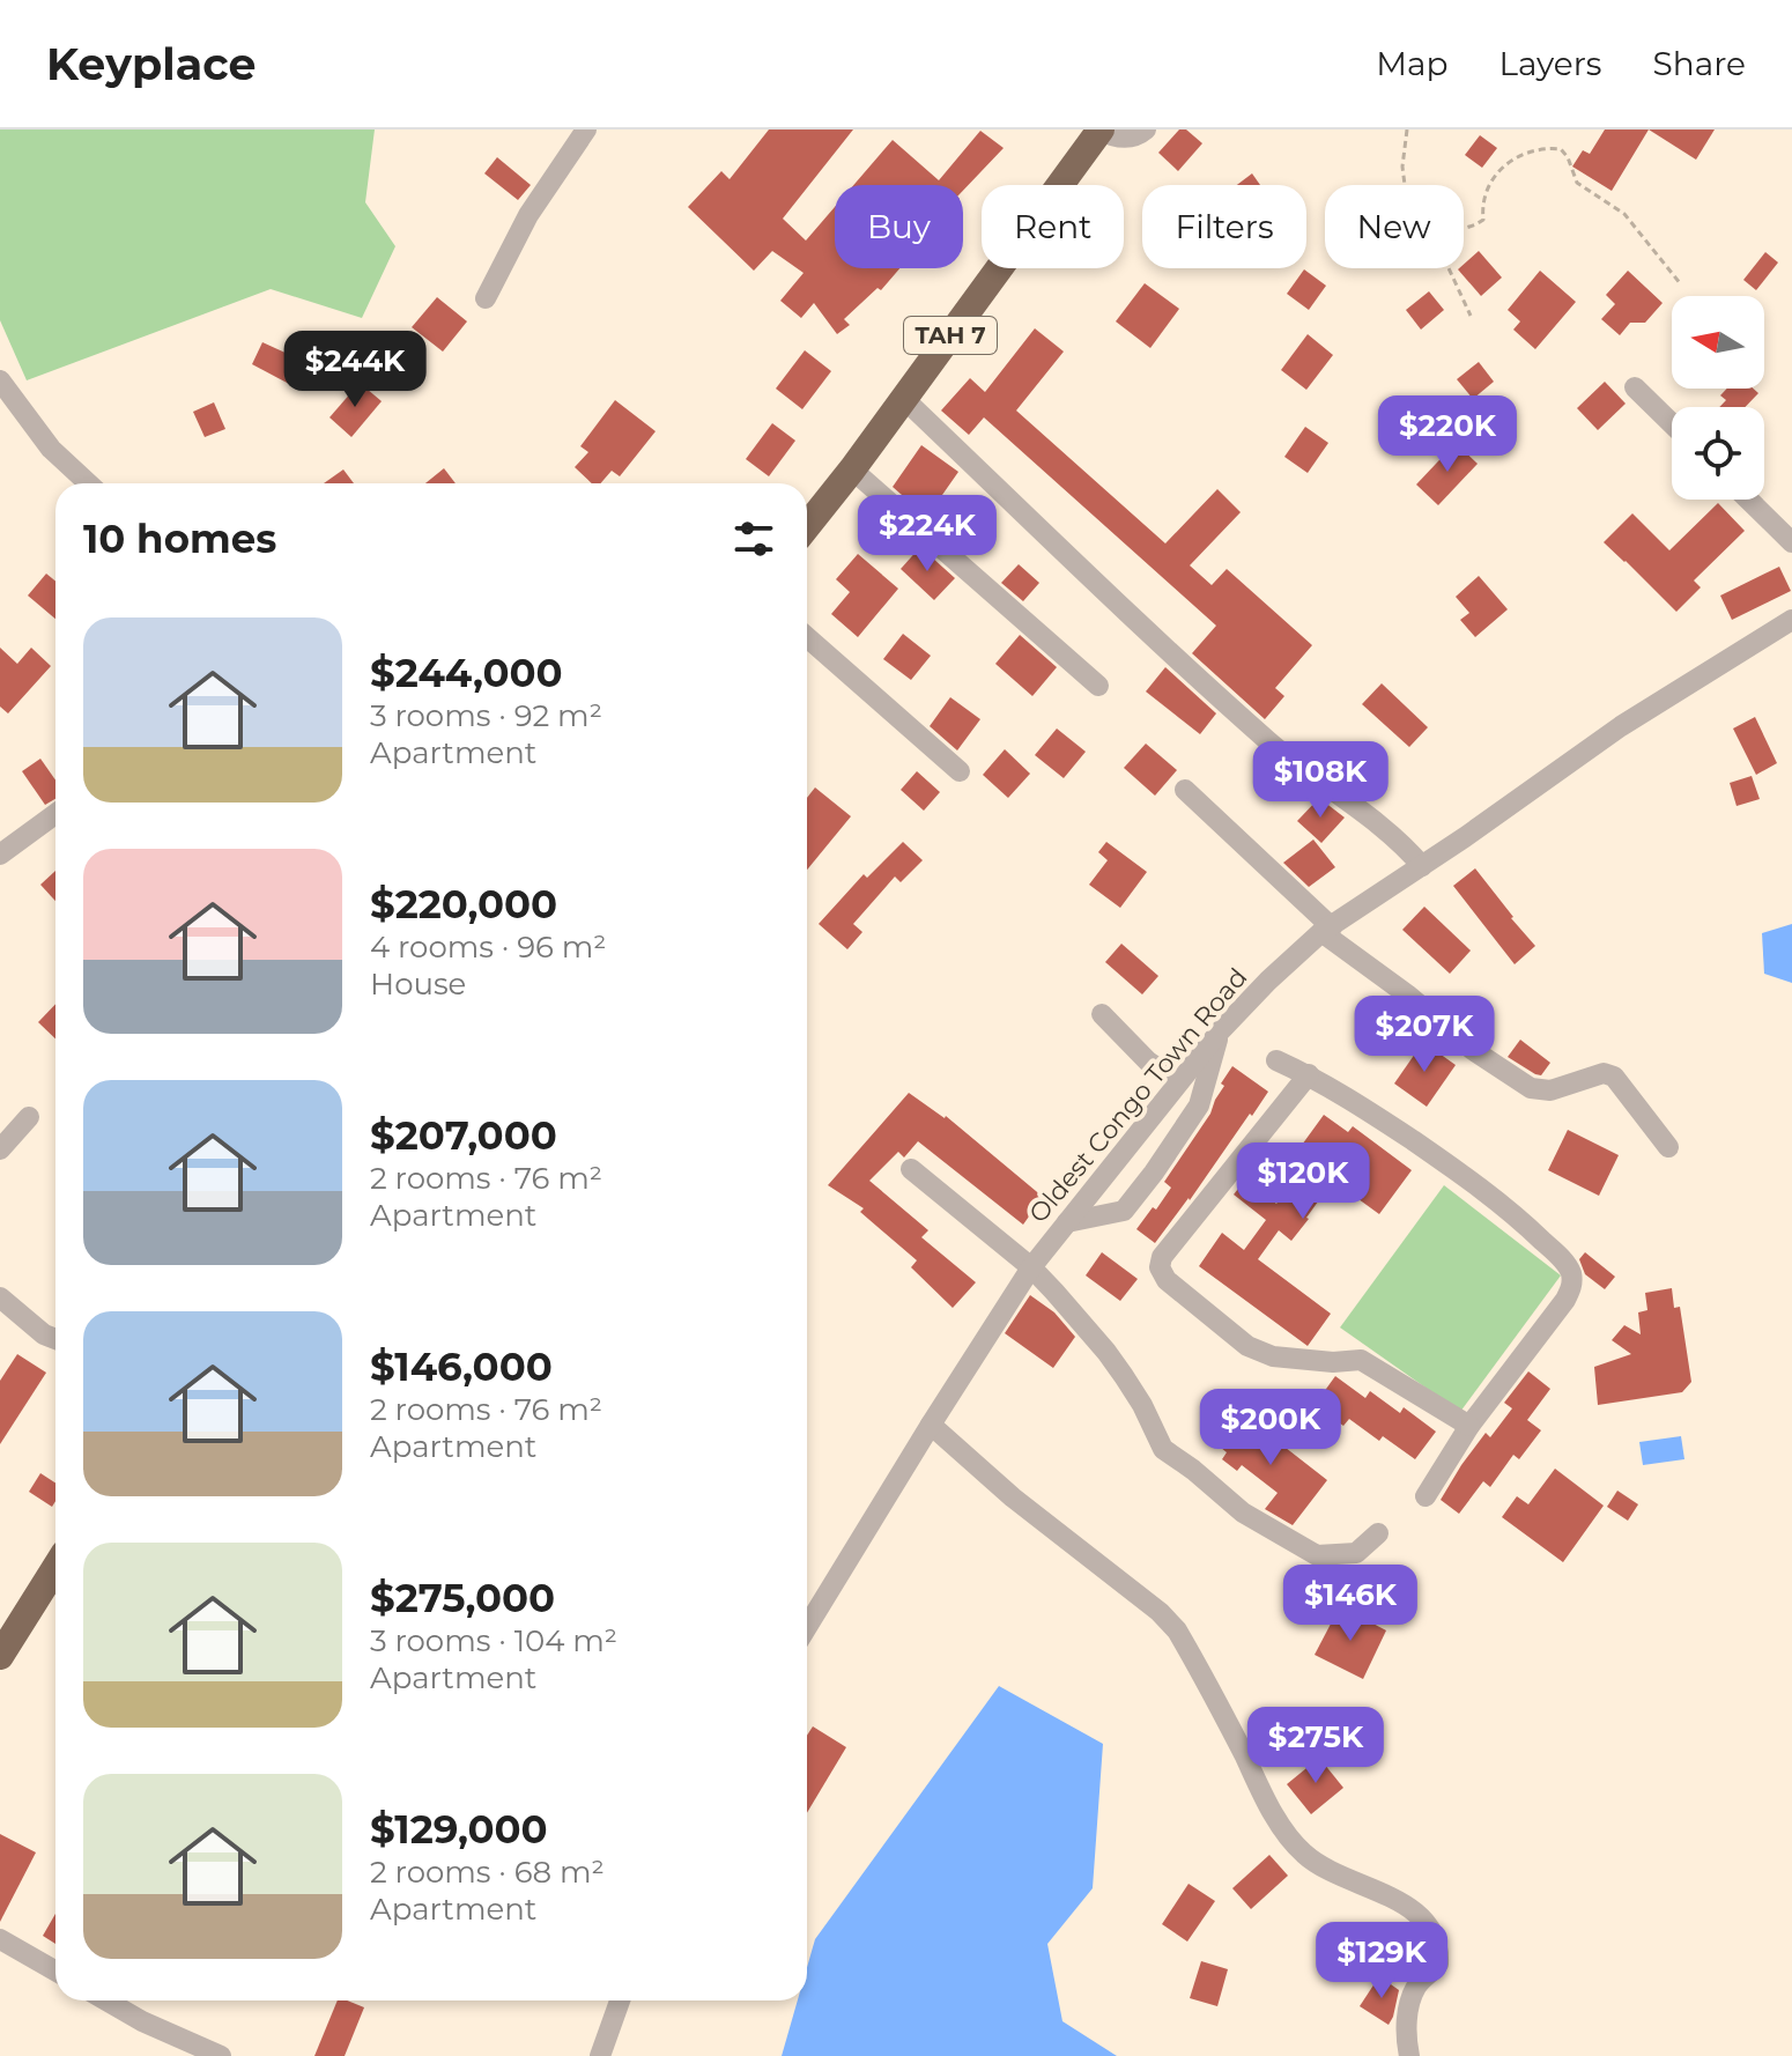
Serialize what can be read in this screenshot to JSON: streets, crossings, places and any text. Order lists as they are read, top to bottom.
{
  "streets": {
    "highway": ["TAH 7"],
    "street": ["Oldest Congo Town Road"]
  },
  "north": "left",
  "page": {
    "header": "Keyplace",
    "nav": ["Map", "Layers", "Share"],
    "chip": [
      "Buy",
      "Rent",
      "Filters",
      "New"
    ],
    "price": [
      "$244K",
      "$220K",
      "$224K",
      "$108K",
      "$207K",
      "$120K",
      "$200K",
      "$146K",
      "$275K",
      "$129K"
    ],
    "heading": "10 homes",
    "list": [
      {
        "name": "$244,000",
        "note": "3 rooms · 92 m² · Apartment"
      },
      {
        "name": "$220,000",
        "note": "4 rooms · 96 m² · House"
      },
      {
        "name": "$207,000",
        "note": "2 rooms · 76 m² · Apartment"
      },
      {
        "name": "$146,000",
        "note": "2 rooms · 76 m² · Apartment"
      },
      {
        "name": "$275,000",
        "note": "3 rooms · 104 m² · Apartment"
      },
      {
        "name": "$129,000",
        "note": "2 rooms · 68 m² · Apartment"
      }
    ]
  }
}
